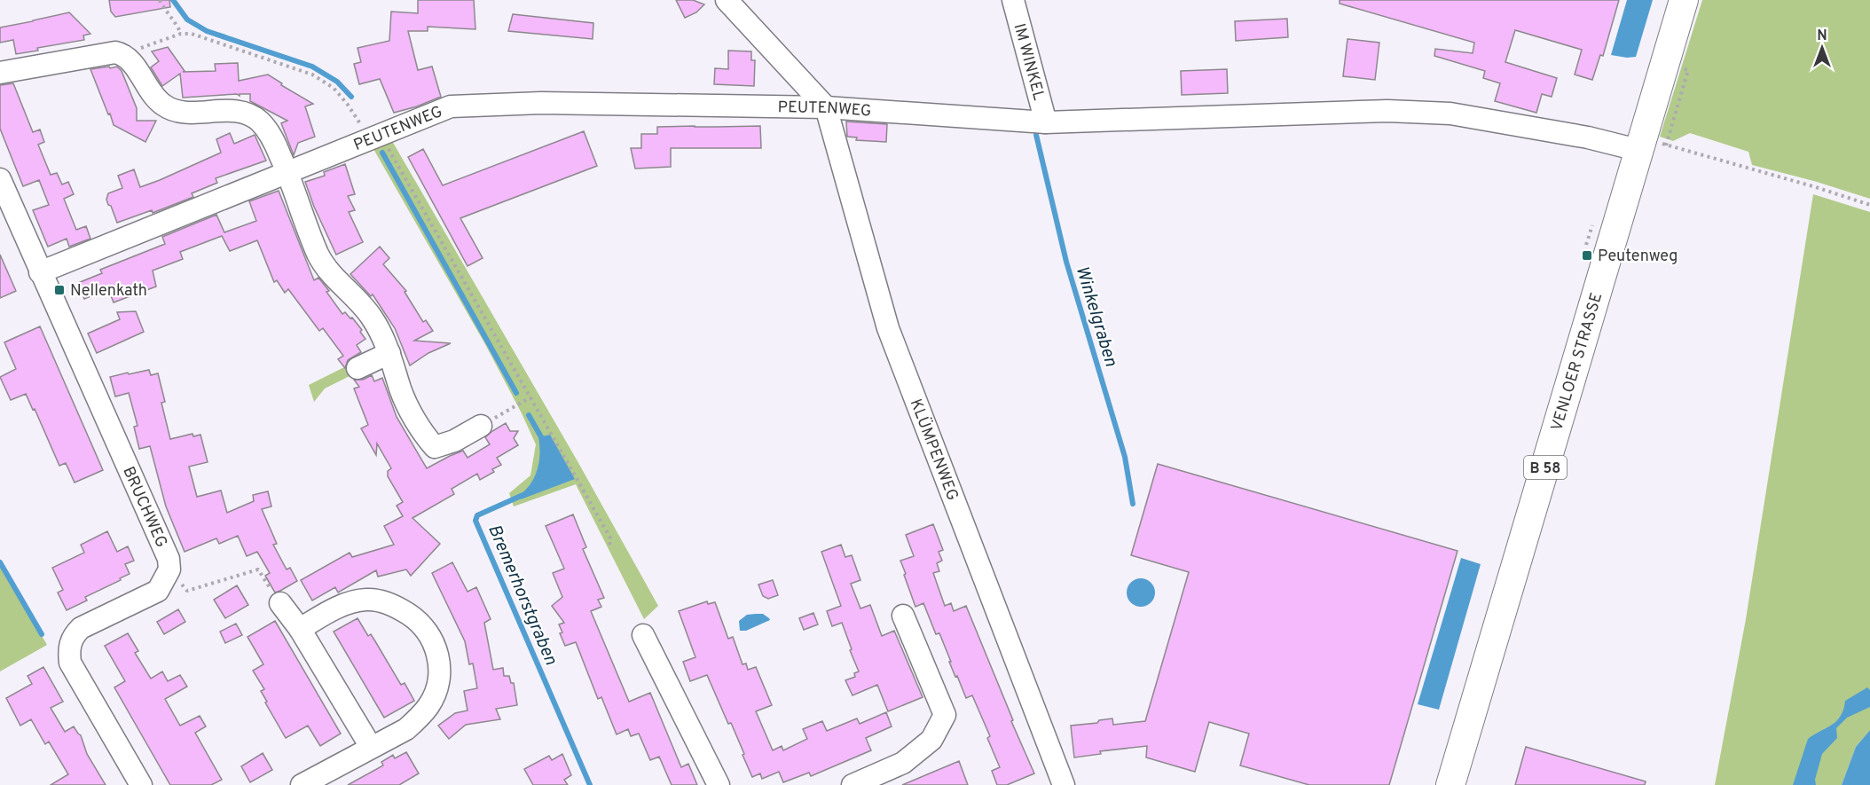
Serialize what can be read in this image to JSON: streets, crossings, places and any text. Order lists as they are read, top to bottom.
{
  "streets": {
    "main road": ["VENLOER STRASSE", "B 58"],
    "street": [
      "IM WINKEL",
      "PEUTENWEG",
      "KLÜMPENWEG",
      "BRUCHWEG"
    ]
  },
  "crossings": [
    ["IM WINKEL", "PEUTENWEG"],
    ["PEUTENWEG", "VENLOER STRASSE"],
    ["PEUTENWEG", "KLÜMPENWEG"],
    ["PEUTENWEG", "BRUCHWEG"]
  ],
  "water": ["Winkelgraben", "Bremerhorstgraben"],
  "places": {
    "transit": ["Peutenweg", "Nellenkath"]
  },
  "north": "top"
}
